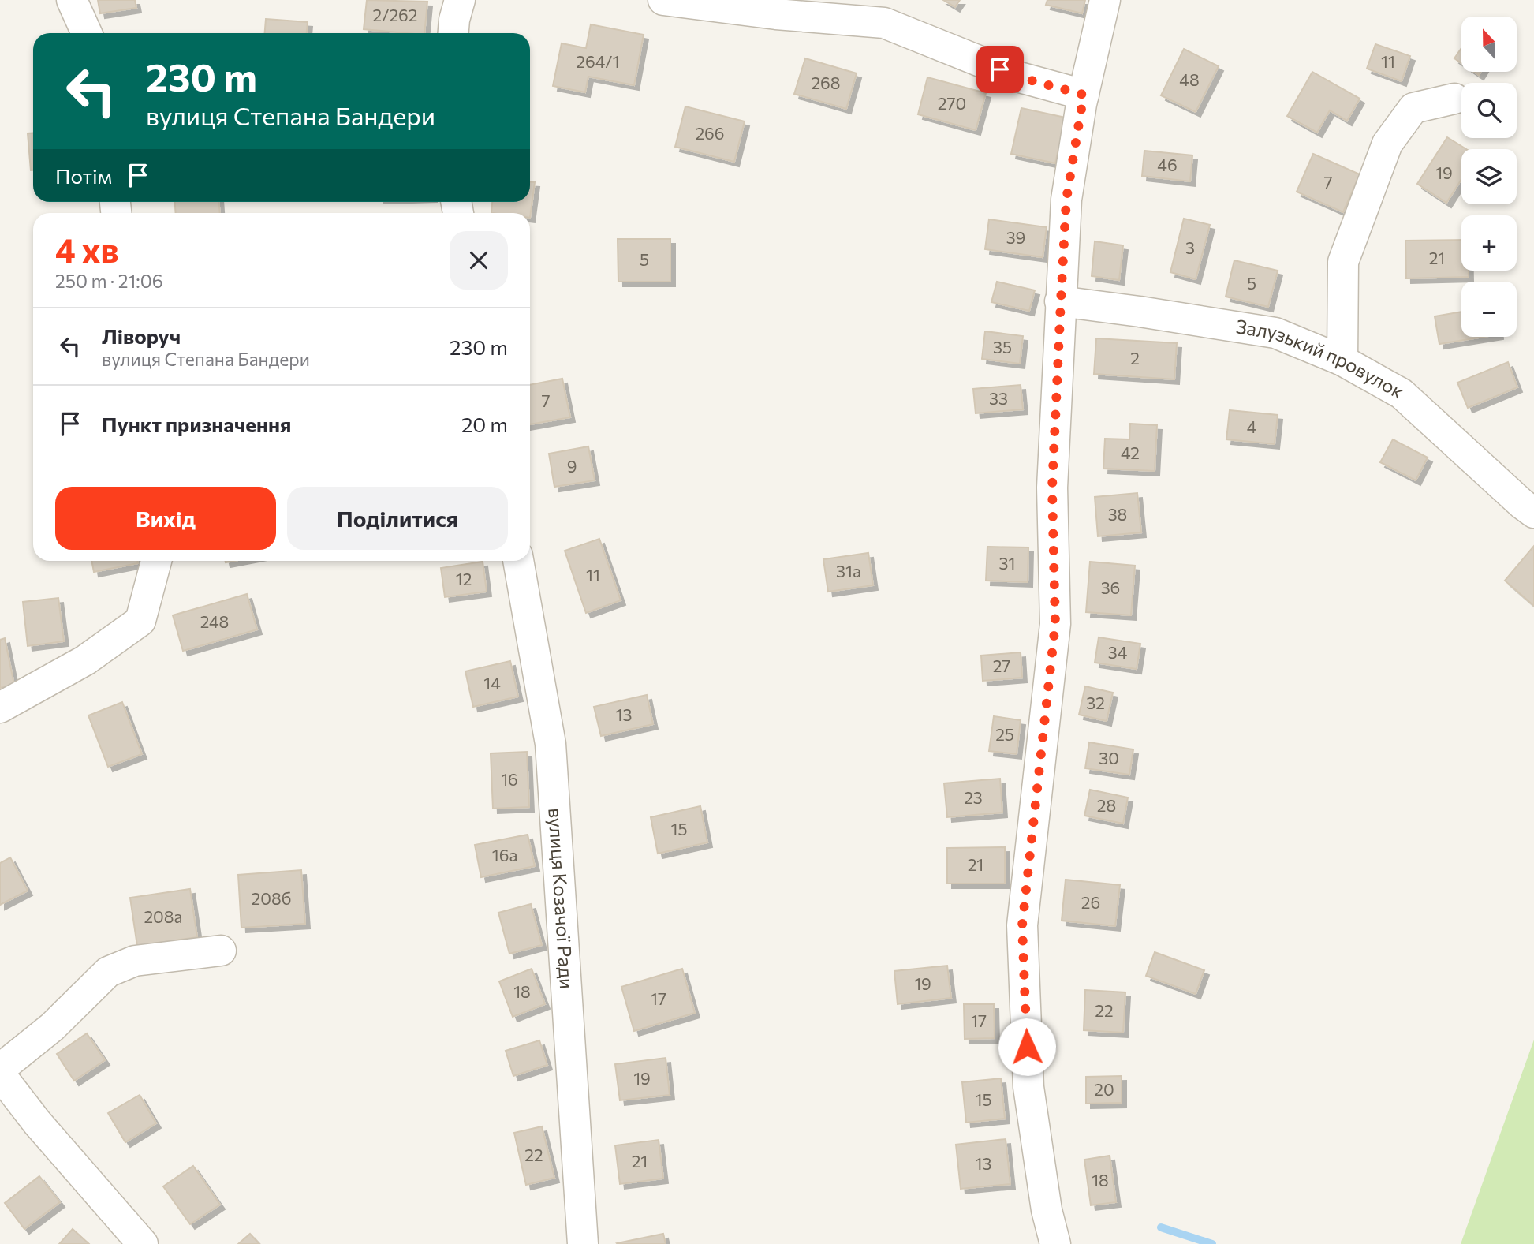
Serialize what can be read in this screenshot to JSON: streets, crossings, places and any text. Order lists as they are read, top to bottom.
{
  "streets": {
    "street": ["Залузький провулок", "вулиця Козачої Ради"]
  },
  "house_numbers": [
    "2/262",
    "264/1",
    "11",
    "48",
    "268",
    "270",
    "266",
    "46",
    "19",
    "7",
    "39",
    "3",
    "21",
    "5",
    "5",
    "35",
    "2",
    "33",
    "7",
    "4",
    "42",
    "9",
    "38",
    "31",
    "31а",
    "11",
    "12",
    "36",
    "248",
    "34",
    "27",
    "14",
    "32",
    "13",
    "25",
    "30",
    "16",
    "23",
    "28",
    "15",
    "16а",
    "21",
    "208б",
    "26",
    "208а",
    "19",
    "18",
    "17",
    "22",
    "17",
    "19",
    "20",
    "15",
    "22",
    "21",
    "13",
    "18"
  ],
  "north": "top",
  "page": {
    "map_buttons": ["+", "−"],
    "turn": ["230 m", "вулиця Степана Бандери"],
    "then": "Потім",
    "heading": ["4 хв", "250 m · 21:06"],
    "list": [
      {
        "name": "Ліворуч",
        "note": "вулиця Степана Бандери",
        "value": "230 m"
      },
      {
        "name": "Пункт призначення",
        "value": "20 m"
      }
    ],
    "buttons": ["Вихід", "Поділитися"]
  }
}
